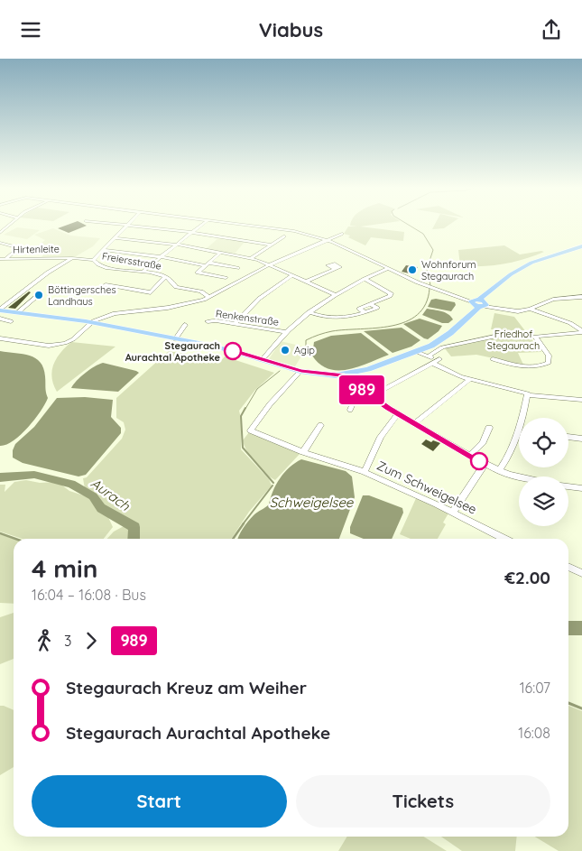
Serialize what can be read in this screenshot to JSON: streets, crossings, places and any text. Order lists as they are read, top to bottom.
{
  "streets": {
    "street": [
      "Hirtenleite",
      "Freiersstraße",
      "Renkenstraße",
      "Zum Schweigelsee"
    ]
  },
  "crossings": [
    ["Hirtenleite", "Freiersstraße"]
  ],
  "water": ["Aurach", "Schweigelsee"],
  "parks": ["Friedhof Stegaurach"],
  "places": [
    "Wohnforum Stegaurach",
    "Böttingersches Landhaus",
    "Agip",
    "Stegaurach Aurachtal Apotheke"
  ],
  "lines": ["bus line 989"],
  "page": {
    "header": "Viabus",
    "on_map": "989",
    "heading": ["4 min", "16:04 – 16:08 · Bus", "€2.00"],
    "legs": ["3", "989"],
    "list": [
      {
        "name": "Stegaurach Kreuz am Weiher",
        "value": "16:07"
      },
      {
        "name": "Stegaurach Aurachtal Apotheke",
        "value": "16:08"
      }
    ],
    "buttons": ["Start", "Tickets"]
  }
}
